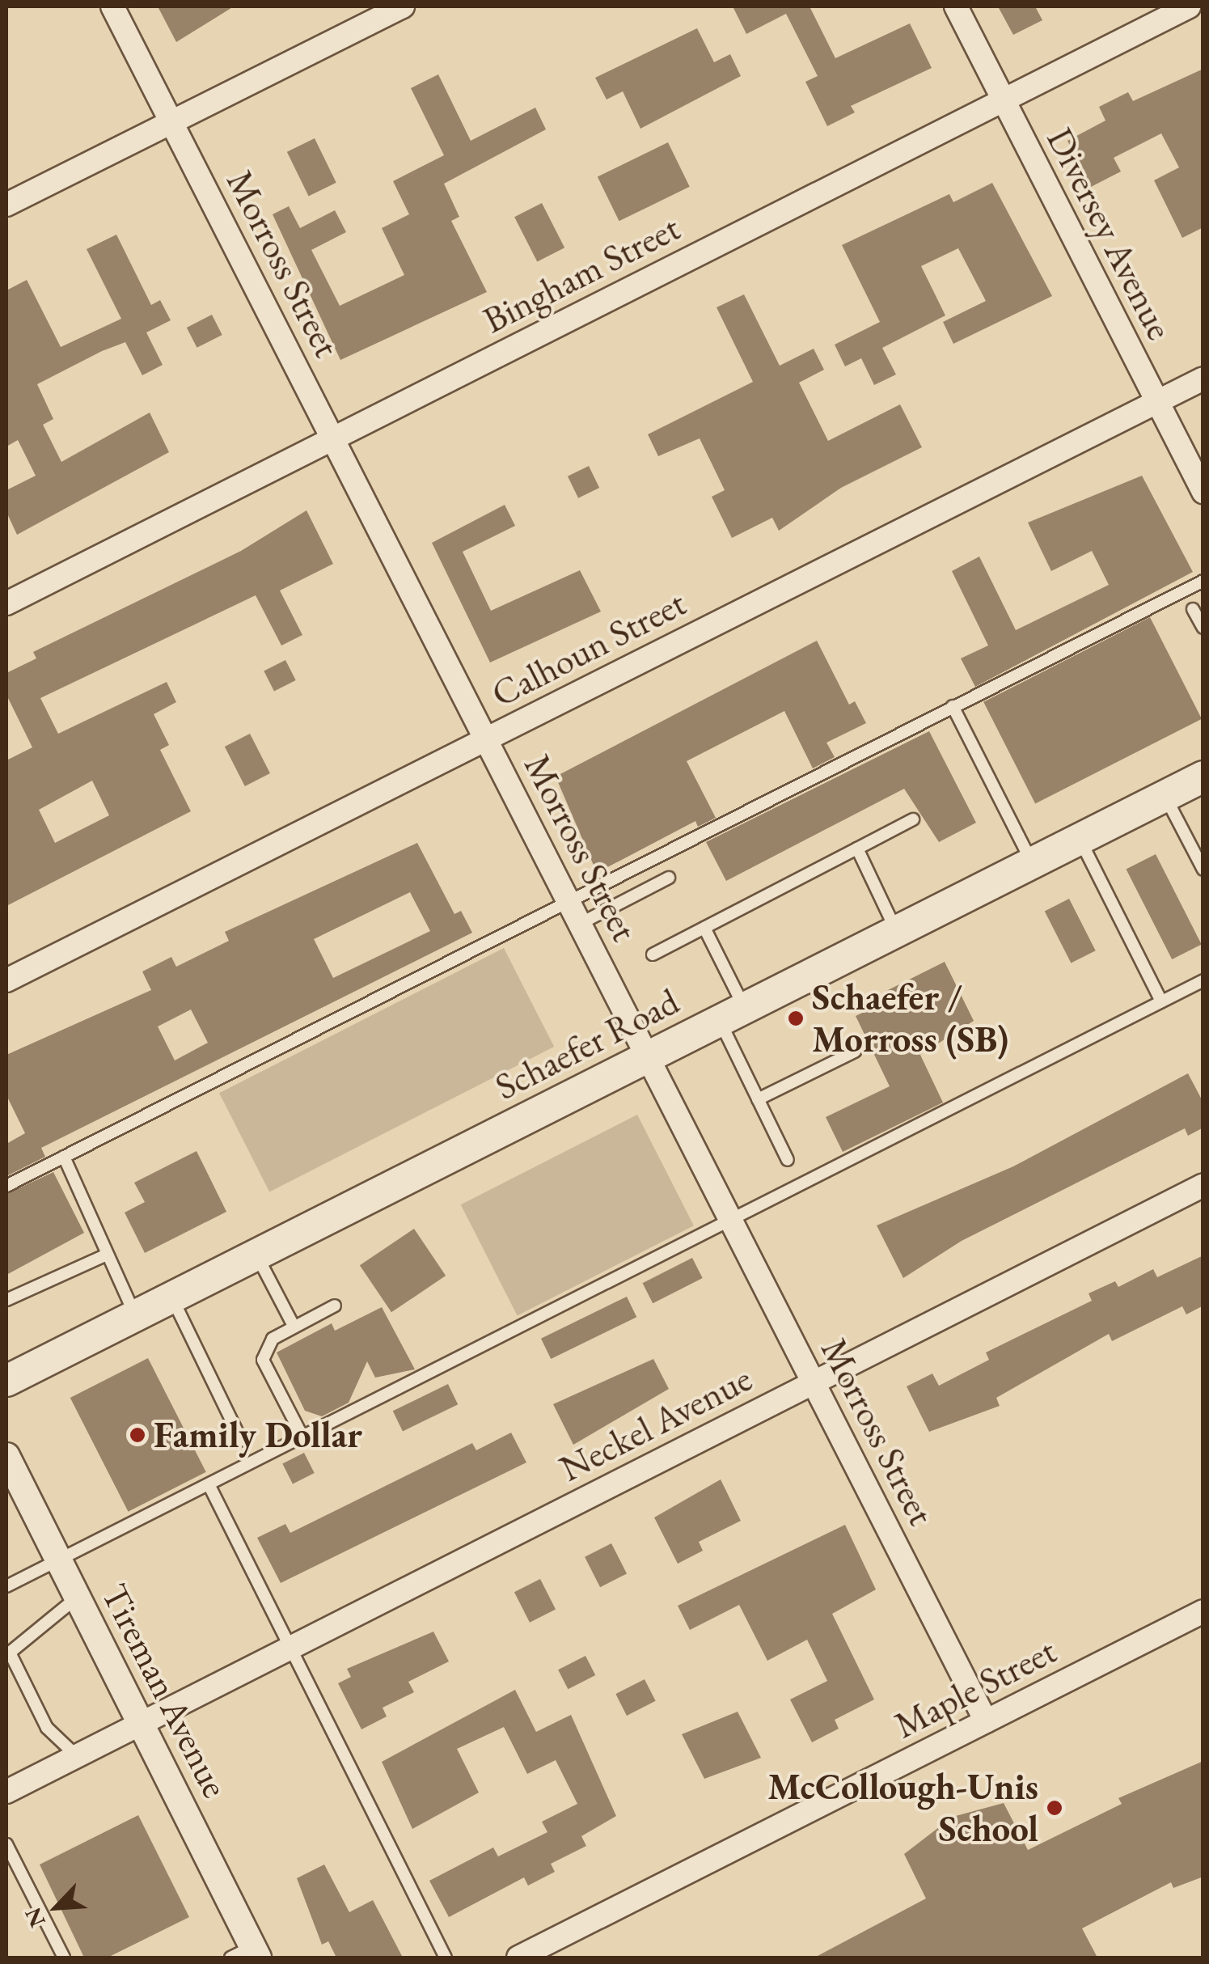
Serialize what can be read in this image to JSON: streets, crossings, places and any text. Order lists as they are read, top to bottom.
{
  "streets": {
    "main road": ["Schaefer Road"],
    "street": [
      "Diversey Avenue",
      "Morross Street",
      "Bingham Street",
      "Calhoun Street",
      "Neckel Avenue",
      "Maple Street",
      "Tireman Avenue"
    ]
  },
  "crossings": [
    ["Diversey Avenue", "Bingham Street"],
    ["Diversey Avenue", "Calhoun Street"],
    ["Morross Street", "Bingham Street"],
    ["Morross Street", "Calhoun Street"],
    ["Morross Street", "Schaefer Road"],
    ["Morross Street", "Neckel Avenue"],
    ["Morross Street", "Maple Street"],
    ["Neckel Avenue", "Tireman Avenue"]
  ],
  "places": ["Schaefer / Morross (SB)", "Family Dollar", "McCollough-Unis School"],
  "north": "bottom left"
}
